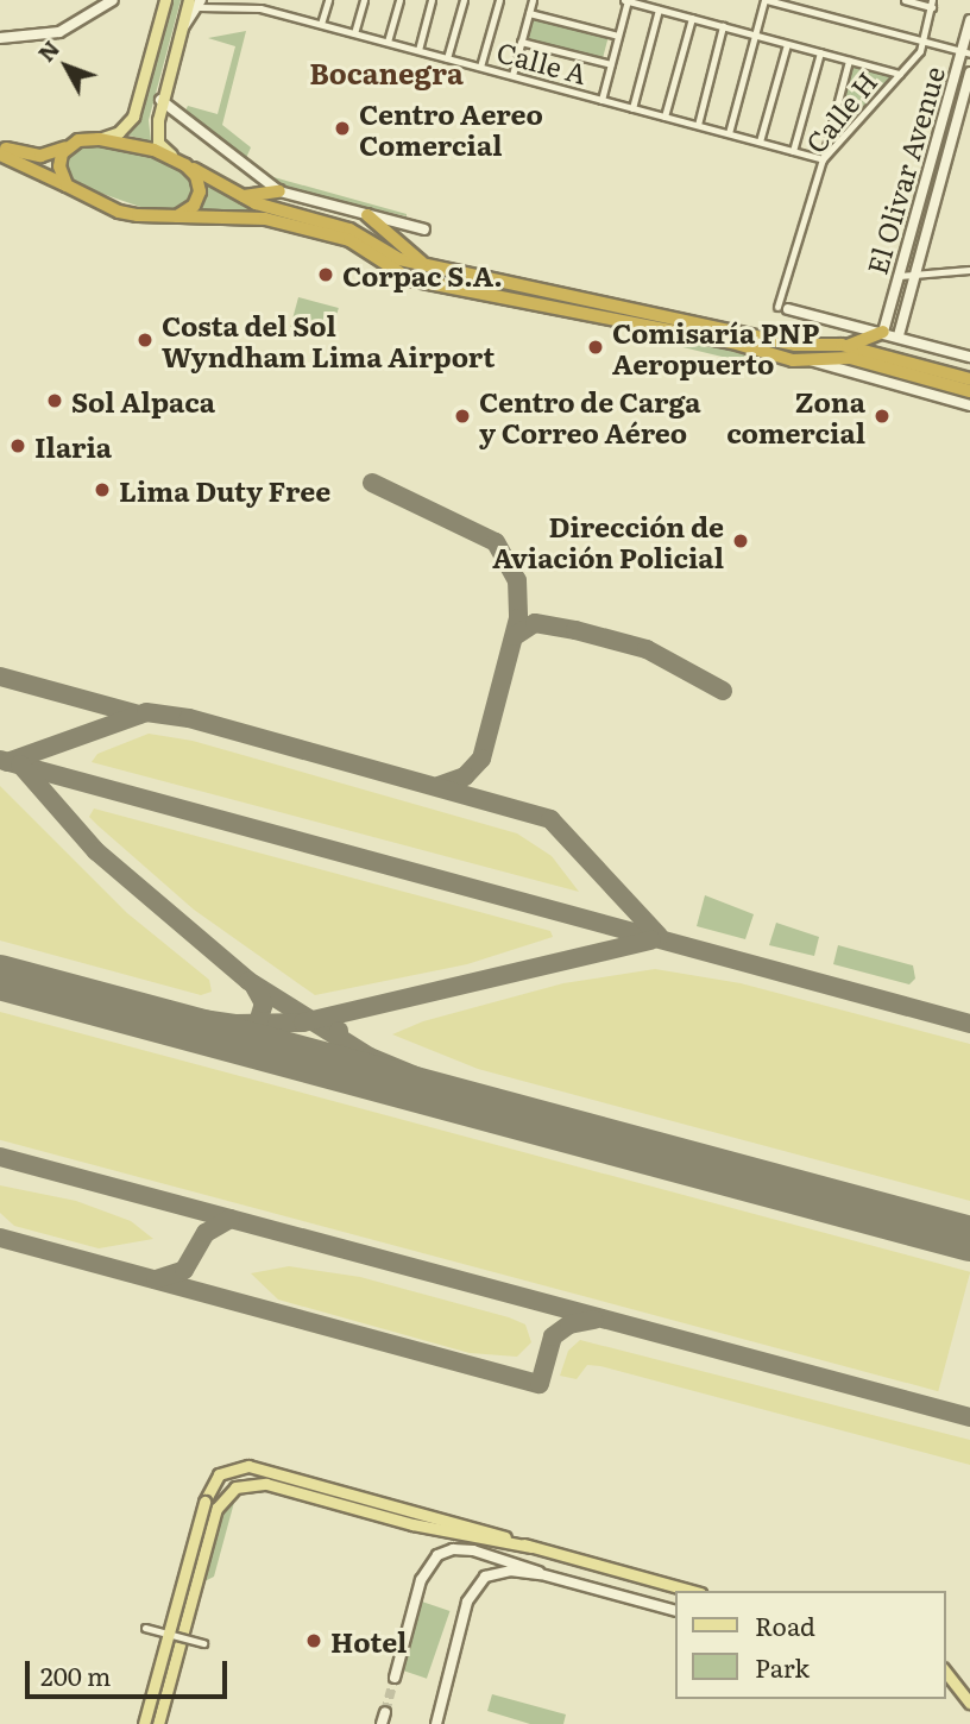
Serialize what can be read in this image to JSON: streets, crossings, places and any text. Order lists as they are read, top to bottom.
{
  "streets": {
    "main road": ["El Olivar Avenue"],
    "street": ["Calle A", "Calle H"]
  },
  "crossings": [
    ["Calle A", "Calle H"]
  ],
  "districts": ["Bocanegra"],
  "places": [
    "Centro Aereo Comercial",
    "Corpac S.A.",
    "Costa del Sol Wyndham Lima Airport",
    "Comisaría PNP Aeropuerto",
    "Sol Alpaca",
    "Centro de Carga y Correo Aéreo",
    "Zona comercial",
    "Ilaria",
    "Lima Duty Free",
    "Dirección de Aviación Policial",
    "Hotel"
  ],
  "legend": ["Road", "Park"],
  "scale_bar": "200 m",
  "north": "top left"
}
